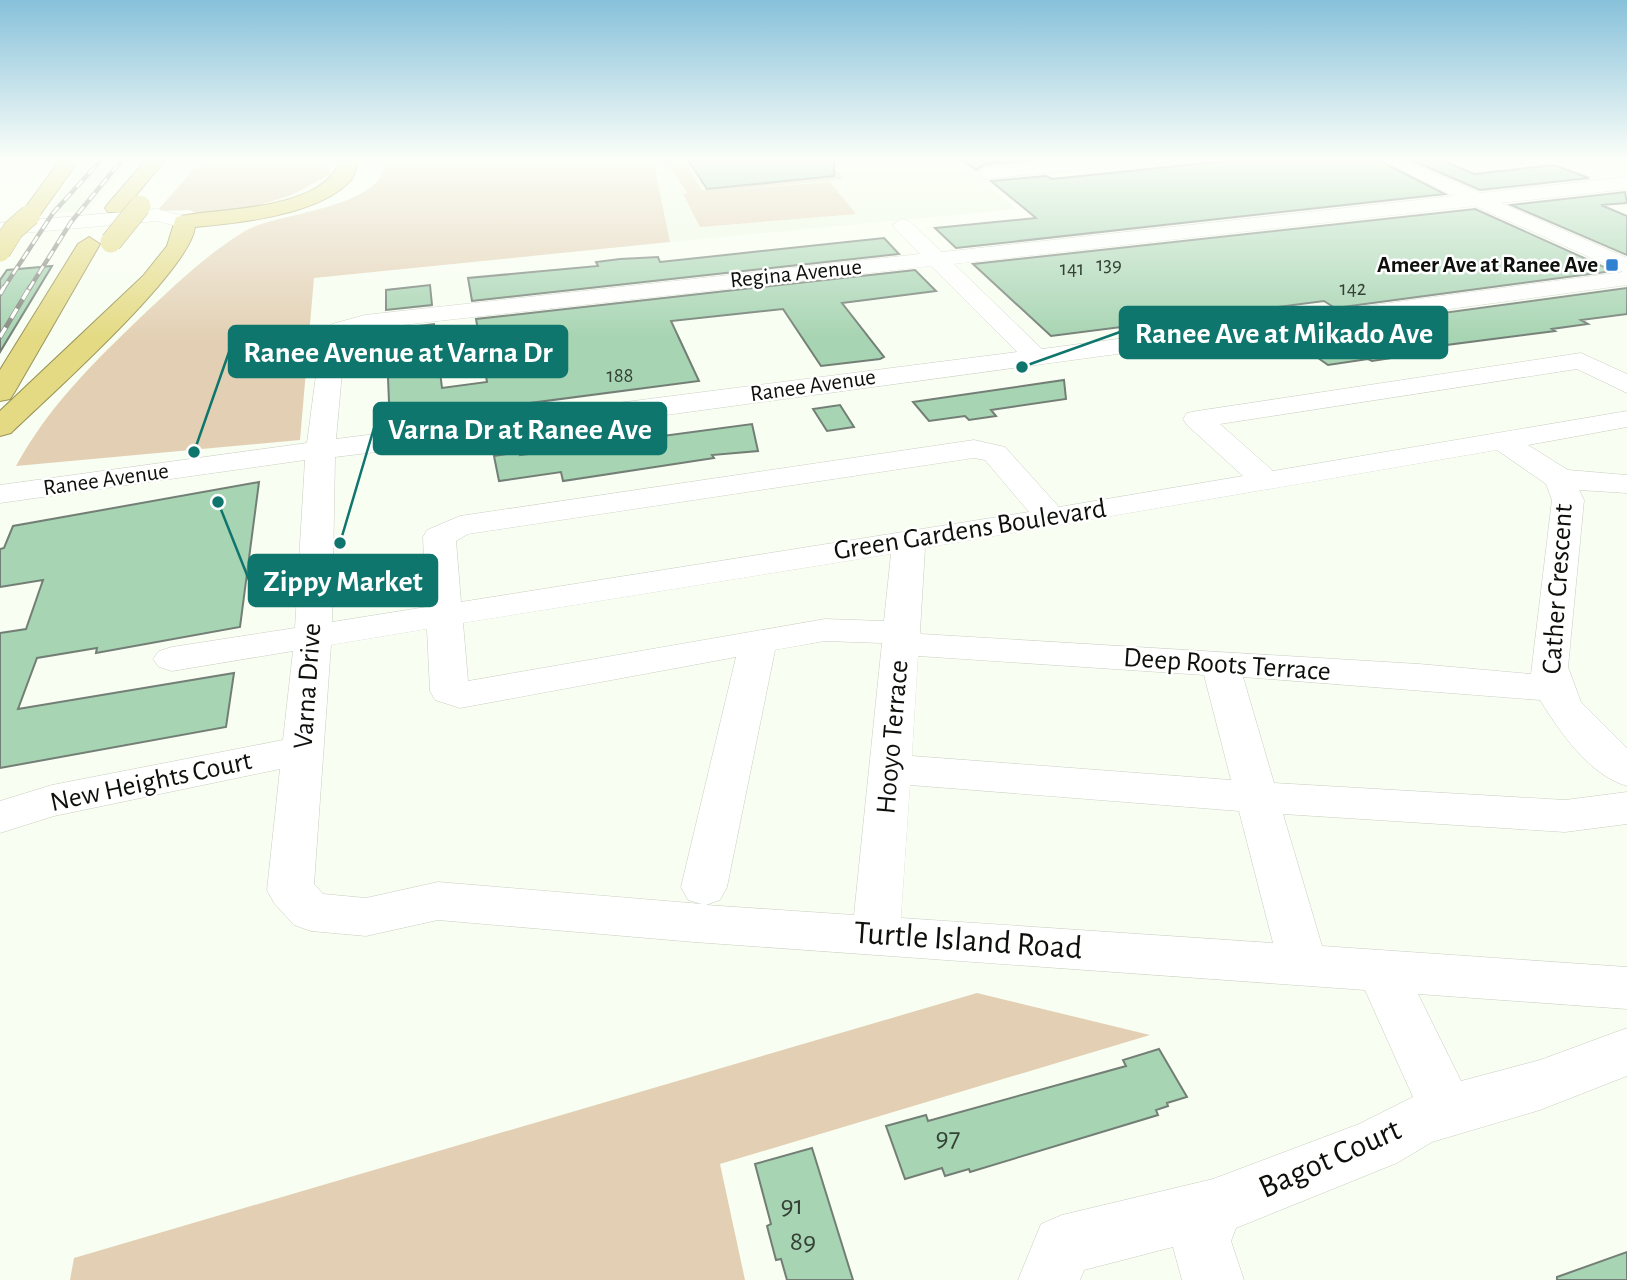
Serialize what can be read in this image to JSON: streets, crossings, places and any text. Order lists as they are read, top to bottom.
{
  "streets": {
    "street": [
      "Regina Avenue",
      "Ranee Avenue",
      "Green Gardens Boulevard",
      "Cather Crescent",
      "Deep Roots Terrace",
      "Varna Drive",
      "Hooyo Terrace",
      "New Heights Court",
      "Turtle Island Road",
      "Bagot Court"
    ]
  },
  "crossings": [
    ["Regina Avenue", "Varna Drive"],
    ["Ranee Avenue", "Varna Drive"],
    ["Green Gardens Boulevard", "Cather Crescent"],
    ["Green Gardens Boulevard", "Deep Roots Terrace"],
    ["Green Gardens Boulevard", "Varna Drive"],
    ["Green Gardens Boulevard", "Hooyo Terrace"],
    ["Cather Crescent", "Deep Roots Terrace"],
    ["Deep Roots Terrace", "Hooyo Terrace"],
    ["Varna Drive", "New Heights Court"],
    ["Varna Drive", "Turtle Island Road"],
    ["Hooyo Terrace", "Turtle Island Road"]
  ],
  "places": {
    "transit": ["Ameer Ave at Ranee Ave"],
    "other": [
      "Ranee Ave at Mikado Ave",
      "Ranee Avenue at Varna Dr",
      "Zippy Market",
      "Varna Dr at Ranee Ave"
    ]
  },
  "house_numbers": [
    "139",
    "141",
    "142",
    "188",
    "97",
    "91",
    "89"
  ]
}
